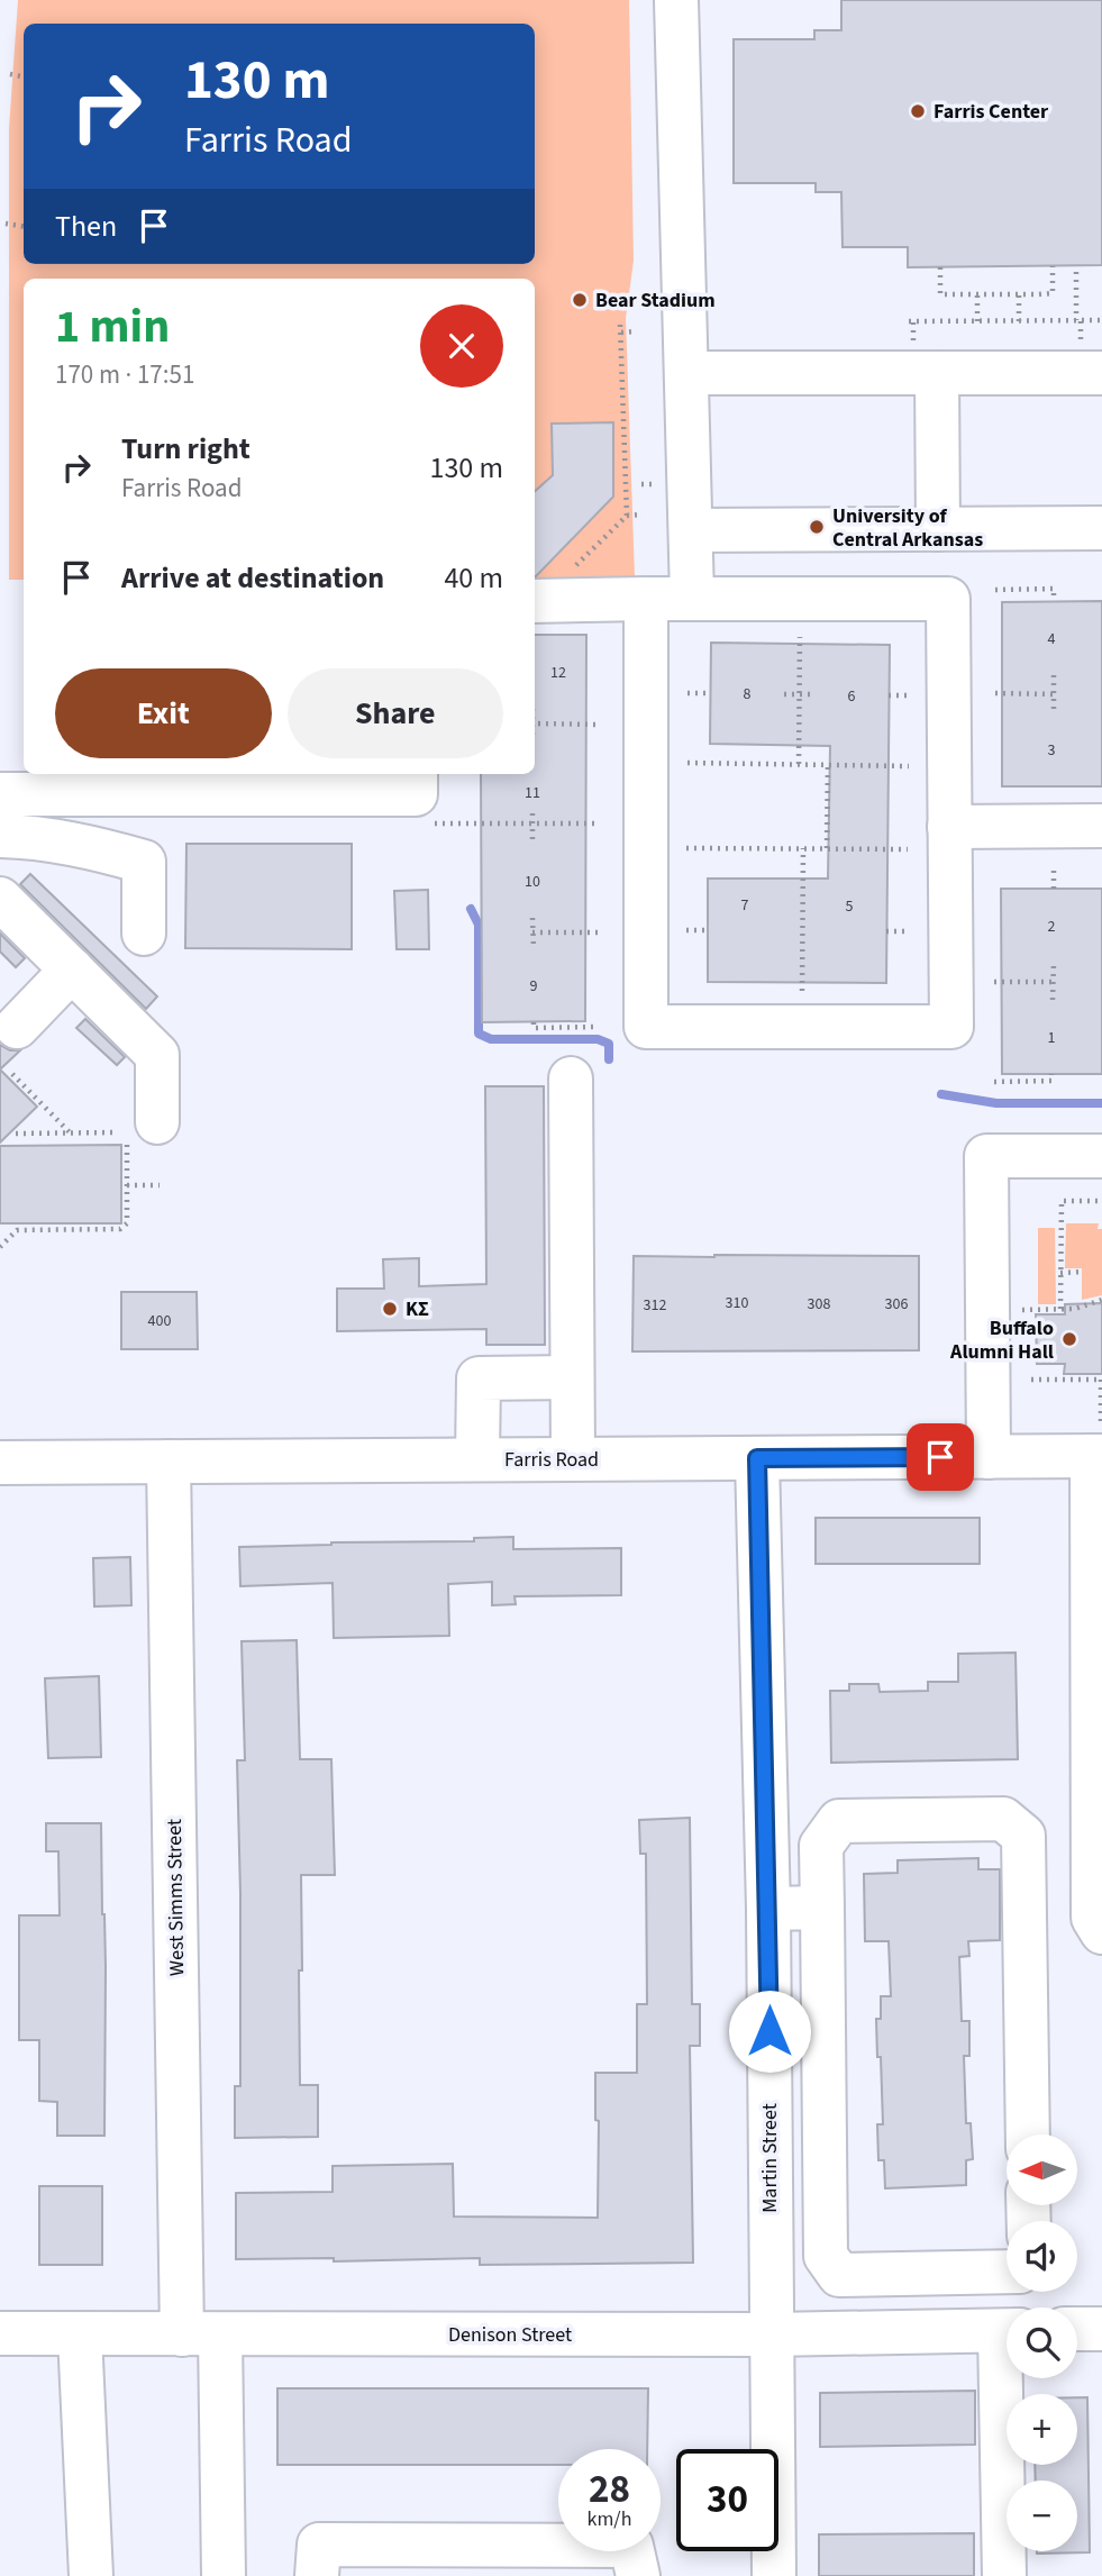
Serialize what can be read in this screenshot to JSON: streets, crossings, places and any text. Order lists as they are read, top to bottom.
{
  "streets": {
    "street": [
      "Farris Road",
      "West Simms Street",
      "Martin Street",
      "Denison Street"
    ]
  },
  "crossings": [
    ["Farris Road", "West Simms Street"],
    ["Farris Road", "Martin Street"],
    ["West Simms Street", "Denison Street"],
    ["Martin Street", "Denison Street"]
  ],
  "places": [
    "Farris Center",
    "Bear Stadium",
    "University of Central Arkansas",
    "KΣ",
    "Buffalo Alumni Hall"
  ],
  "house_numbers": [
    "4",
    "12",
    "8",
    "6",
    "3",
    "11",
    "10",
    "7",
    "5",
    "2",
    "9",
    "1",
    "310",
    "308",
    "306",
    "312",
    "400"
  ],
  "north": "left",
  "page": {
    "turn": ["130 m", "Farris Road"],
    "then": "Then",
    "heading": ["1 min", "170 m · 17:51"],
    "list": [
      {
        "name": "Turn right",
        "note": "Farris Road",
        "value": "130 m"
      },
      {
        "name": "Arrive at destination",
        "value": "40 m"
      }
    ],
    "buttons": ["Exit", "Share"],
    "map_buttons": ["+", "−"],
    "speed": "28 km/h",
    "limit": "30"
  }
}
